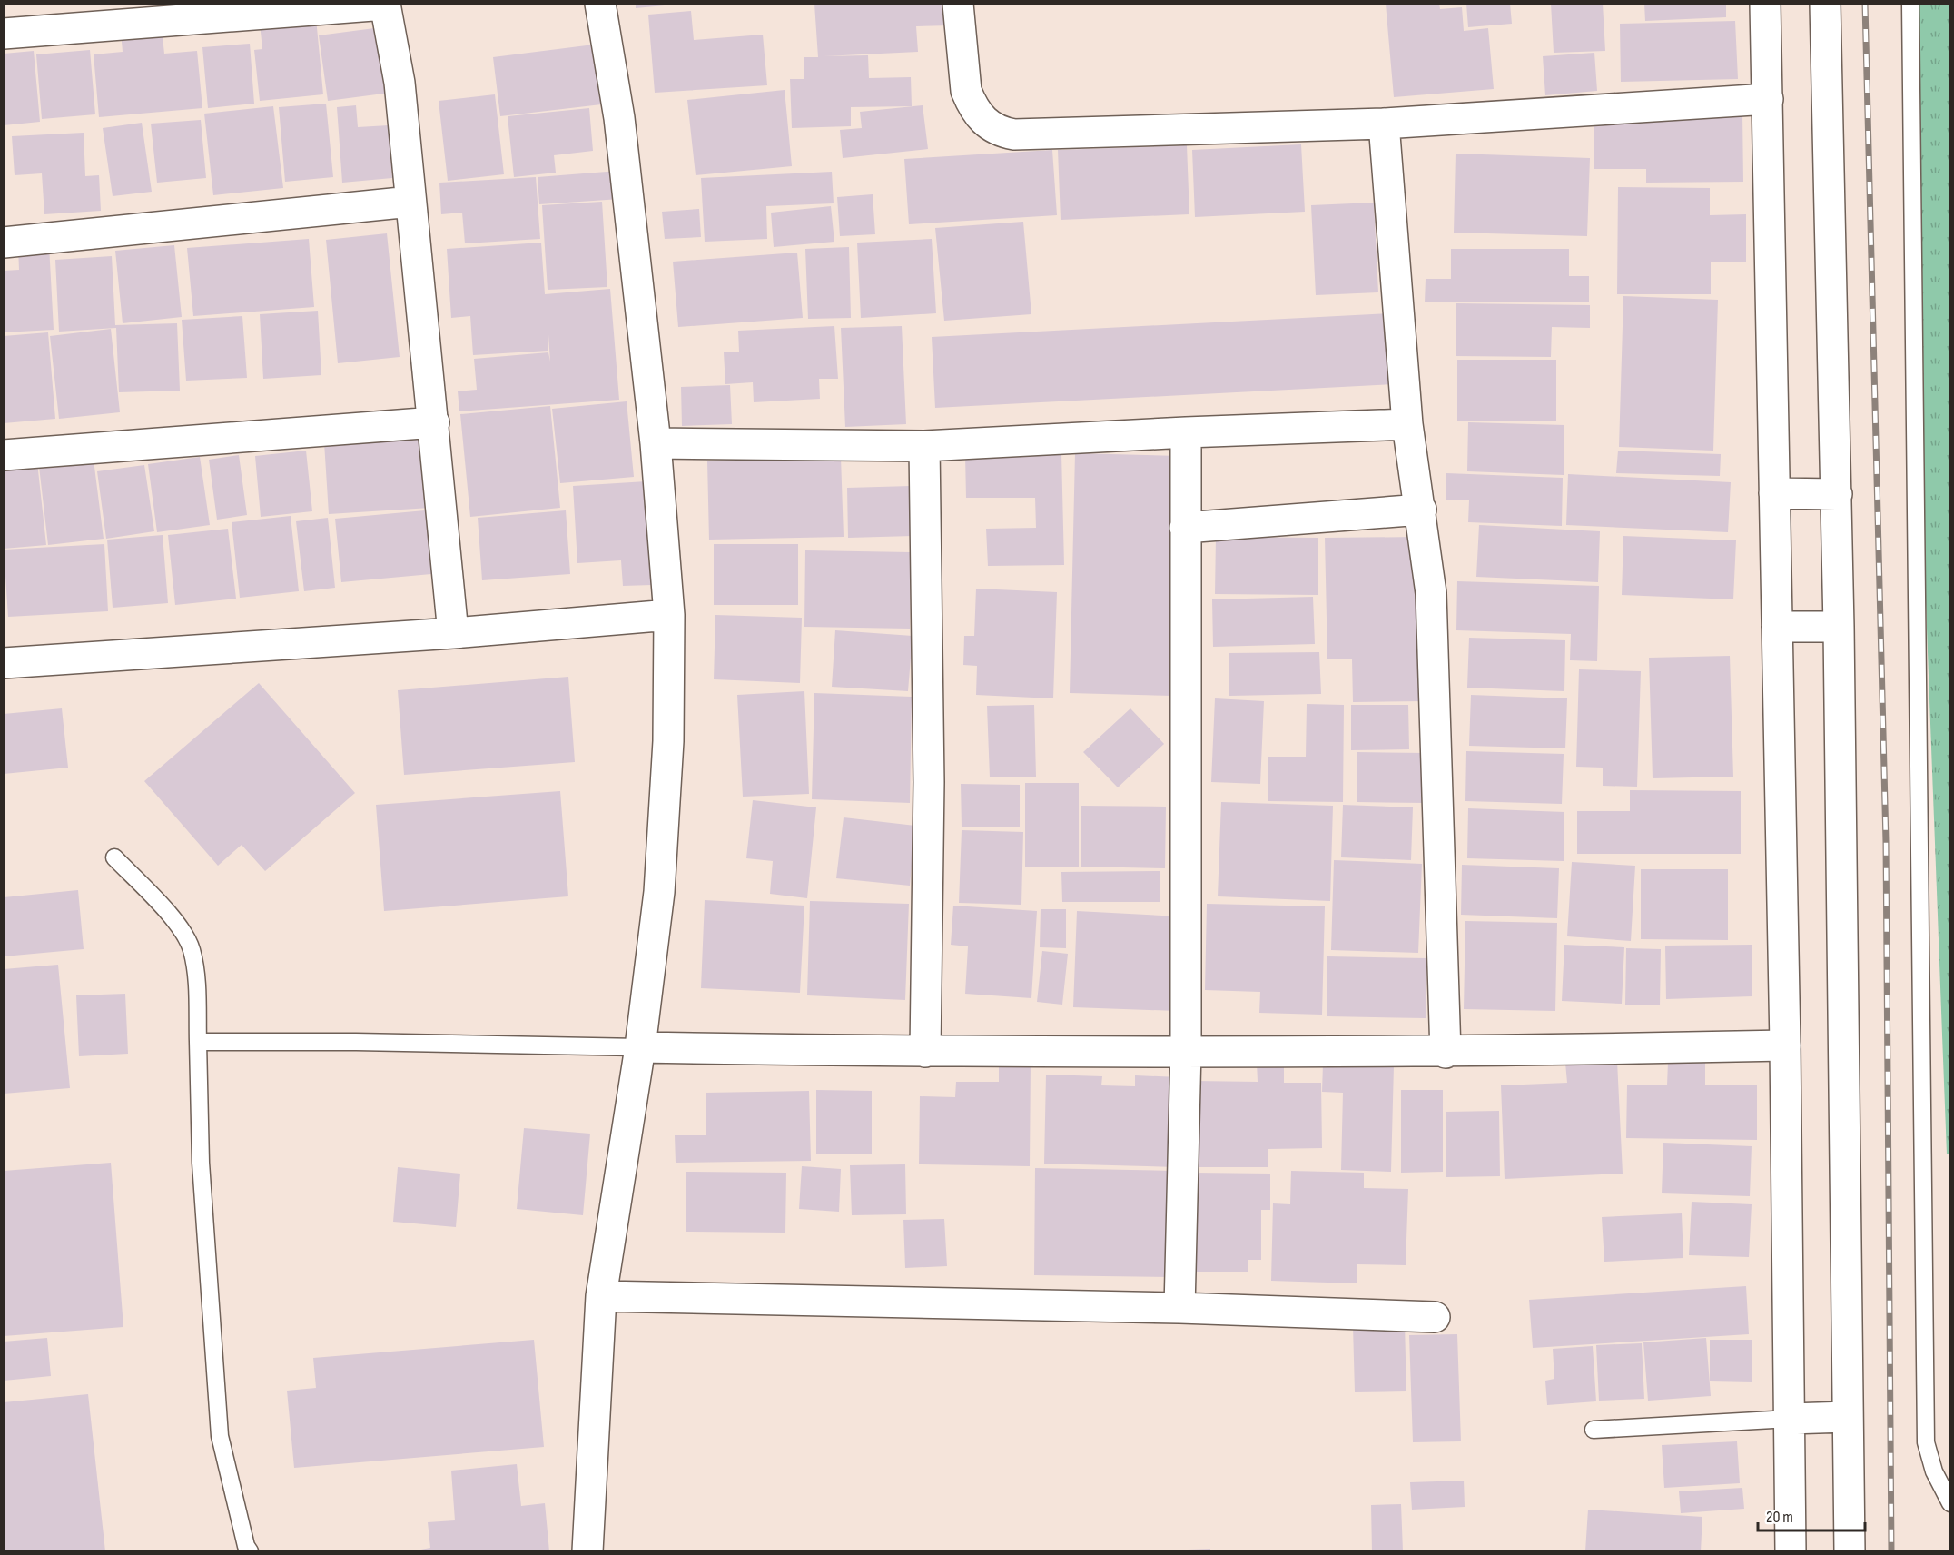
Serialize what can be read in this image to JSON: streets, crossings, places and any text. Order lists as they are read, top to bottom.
{
  "scale_bar": "20 m"
}
